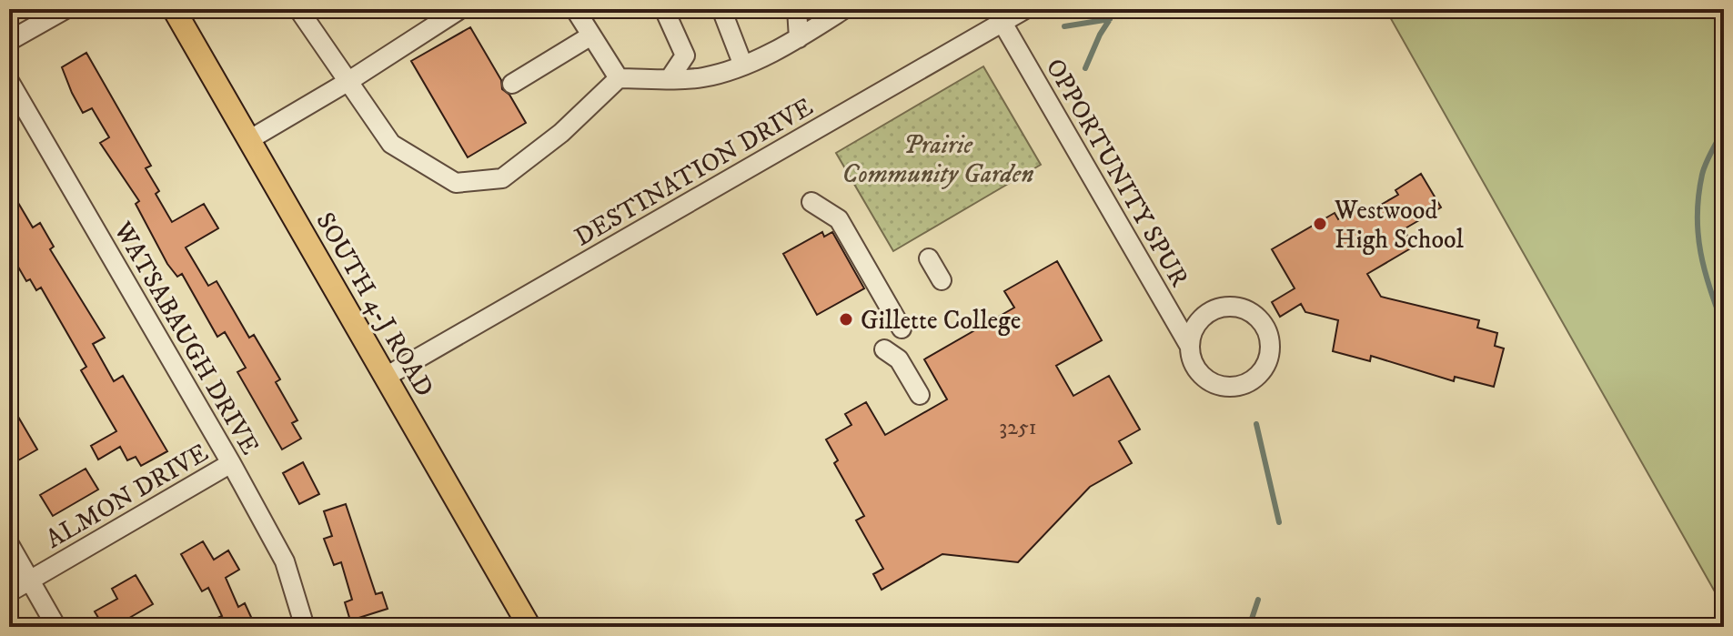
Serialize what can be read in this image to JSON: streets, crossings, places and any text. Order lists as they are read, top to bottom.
{
  "streets": {
    "main road": ["SOUTH 4-J ROAD"],
    "street": [
      "DESTINATION DRIVE",
      "OPPORTUNITY SPUR",
      "WATSABAUGH DRIVE",
      "ALMON DRIVE"
    ]
  },
  "crossings": [
    ["DESTINATION DRIVE", "OPPORTUNITY SPUR"],
    ["DESTINATION DRIVE", "SOUTH 4-J ROAD"],
    ["WATSABAUGH DRIVE", "ALMON DRIVE"]
  ],
  "parks": ["Prairie Community Garden"],
  "places": ["Westwood High School", "Gillette College"],
  "house_numbers": ["3251"]
}
